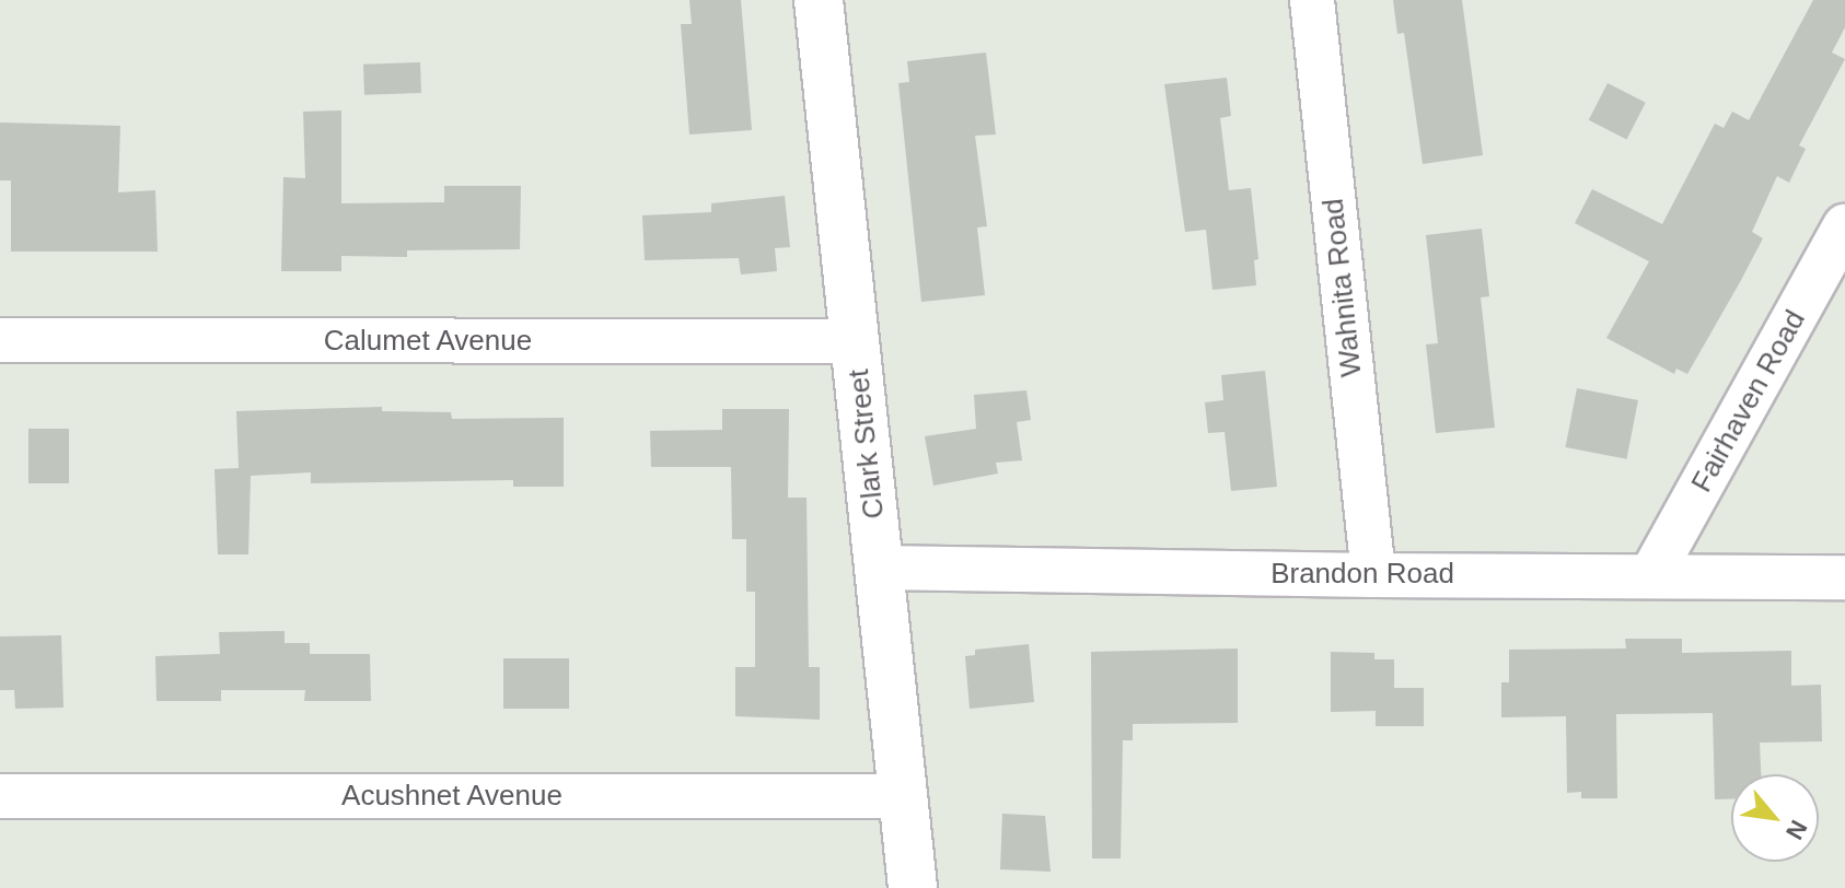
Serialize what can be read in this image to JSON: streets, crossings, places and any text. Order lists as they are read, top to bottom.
{
  "streets": {
    "street": [
      "Wahnita Road",
      "Calumet Avenue",
      "Fairhaven Road",
      "Clark Street",
      "Brandon Road",
      "Acushnet Avenue"
    ]
  },
  "crossings": [
    ["Wahnita Road", "Brandon Road"],
    ["Calumet Avenue", "Clark Street"],
    ["Fairhaven Road", "Brandon Road"],
    ["Clark Street", "Brandon Road"],
    ["Clark Street", "Acushnet Avenue"]
  ],
  "north": "bottom right"
}
